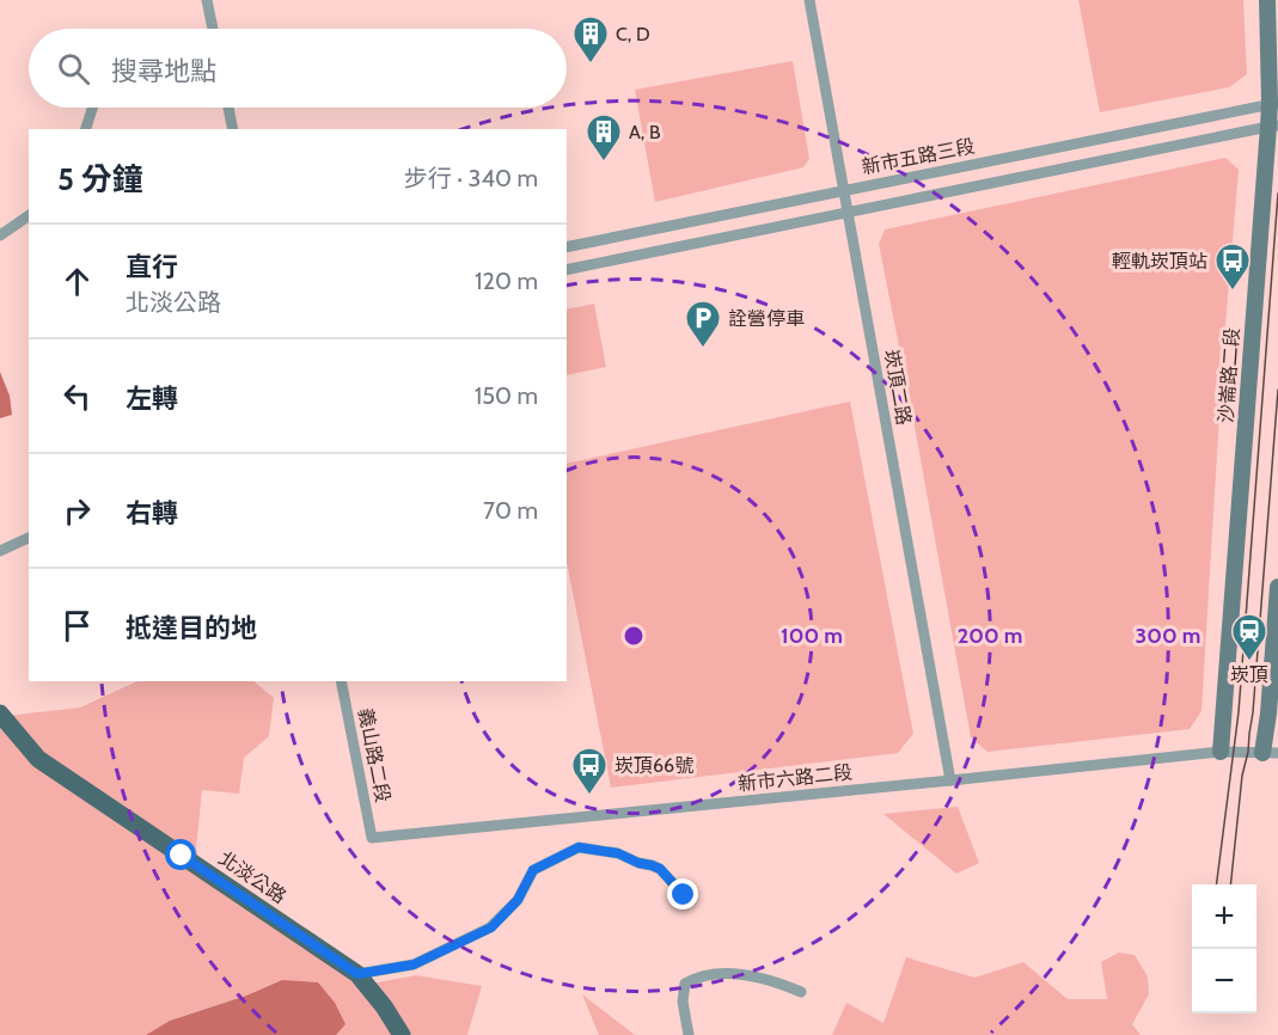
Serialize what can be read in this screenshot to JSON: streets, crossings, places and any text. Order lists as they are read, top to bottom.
{
  "streets": {
    "main road": ["北淡公路"],
    "street": [
      "新市五路三段",
      "沙崙路二段",
      "崁頂二路",
      "義山路二段",
      "新市六路二段"
    ]
  },
  "crossings": [
    ["新市五路三段", "沙崙路二段"],
    ["新市五路三段", "崁頂二路"],
    ["沙崙路二段", "新市六路二段"],
    ["崁頂二路", "新市六路二段"],
    ["義山路二段", "新市六路二段"]
  ],
  "places": {
    "building": ["C, D", "A, B"],
    "bus stop": ["輕軌崁頂站", "崁頂66號"],
    "parking": ["詮營停車"],
    "station": ["崁頂"]
  },
  "page": {
    "search": "搜尋地點",
    "heading": ["5 分鐘", "步行 · 340 m"],
    "list": [
      ["直行", "北淡公路", "120 m"],
      ["左轉", "150 m"],
      ["右轉", "70 m"],
      "抵達目的地"
    ],
    "map_buttons": ["+", "−"]
  },
  "rings": ["100 m", "200 m", "300 m"]
}
